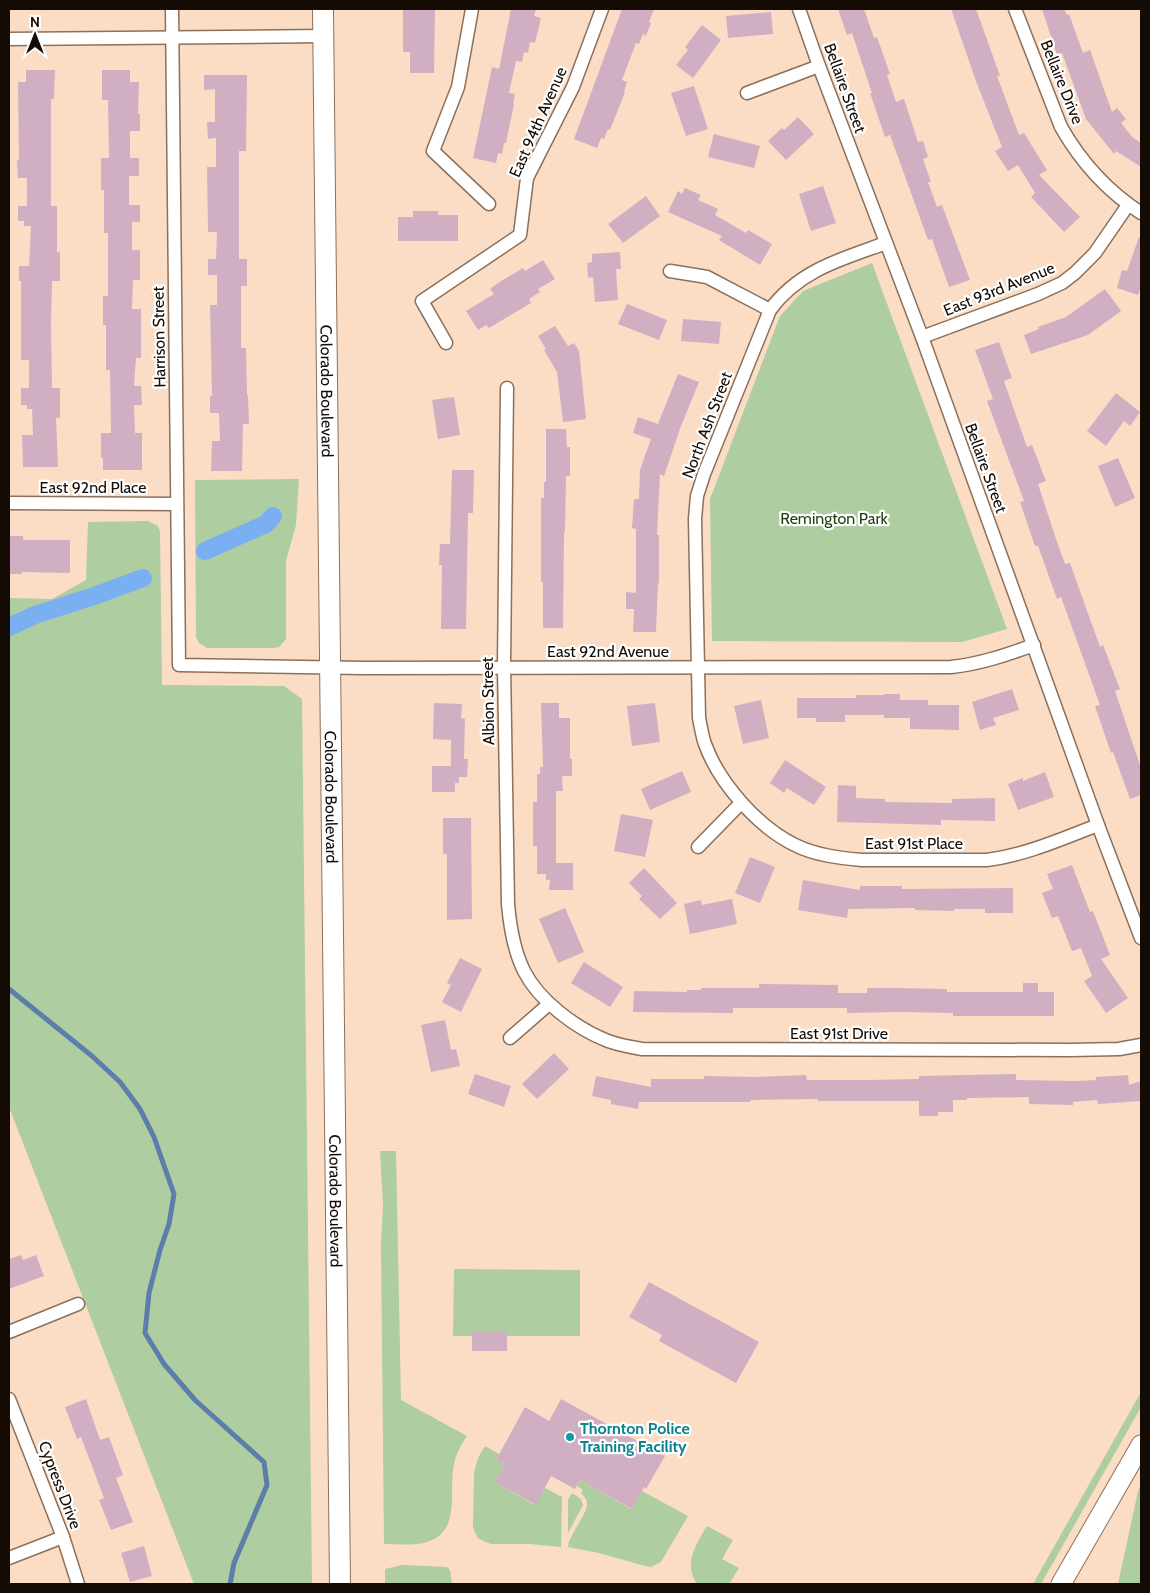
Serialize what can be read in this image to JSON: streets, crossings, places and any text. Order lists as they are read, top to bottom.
{
  "streets": {
    "main road": ["Colorado Boulevard"],
    "street": [
      "Bellaire Drive",
      "Bellaire Street",
      "East 94th Avenue",
      "East 93rd Avenue",
      "Harrison Street",
      "North Ash Street",
      "East 92nd Place",
      "East 92nd Avenue",
      "Albion Street",
      "East 91st Place",
      "East 91st Drive",
      "Cypress Drive"
    ]
  },
  "crossings": [
    ["Bellaire Drive", "East 93rd Avenue"],
    ["Bellaire Street", "East 93rd Avenue"],
    ["Bellaire Street", "North Ash Street"],
    ["Bellaire Street", "East 92nd Avenue"],
    ["Bellaire Street", "East 91st Place"],
    ["Harrison Street", "East 92nd Place"],
    ["Harrison Street", "East 92nd Avenue"],
    ["Colorado Boulevard", "East 92nd Avenue"],
    ["North Ash Street", "East 92nd Avenue"],
    ["North Ash Street", "East 91st Place"],
    ["East 92nd Avenue", "Albion Street"],
    ["Albion Street", "East 91st Drive"]
  ],
  "parks": ["Remington Park"],
  "places": ["Thornton Police Training Facility"],
  "north": "top"
}
